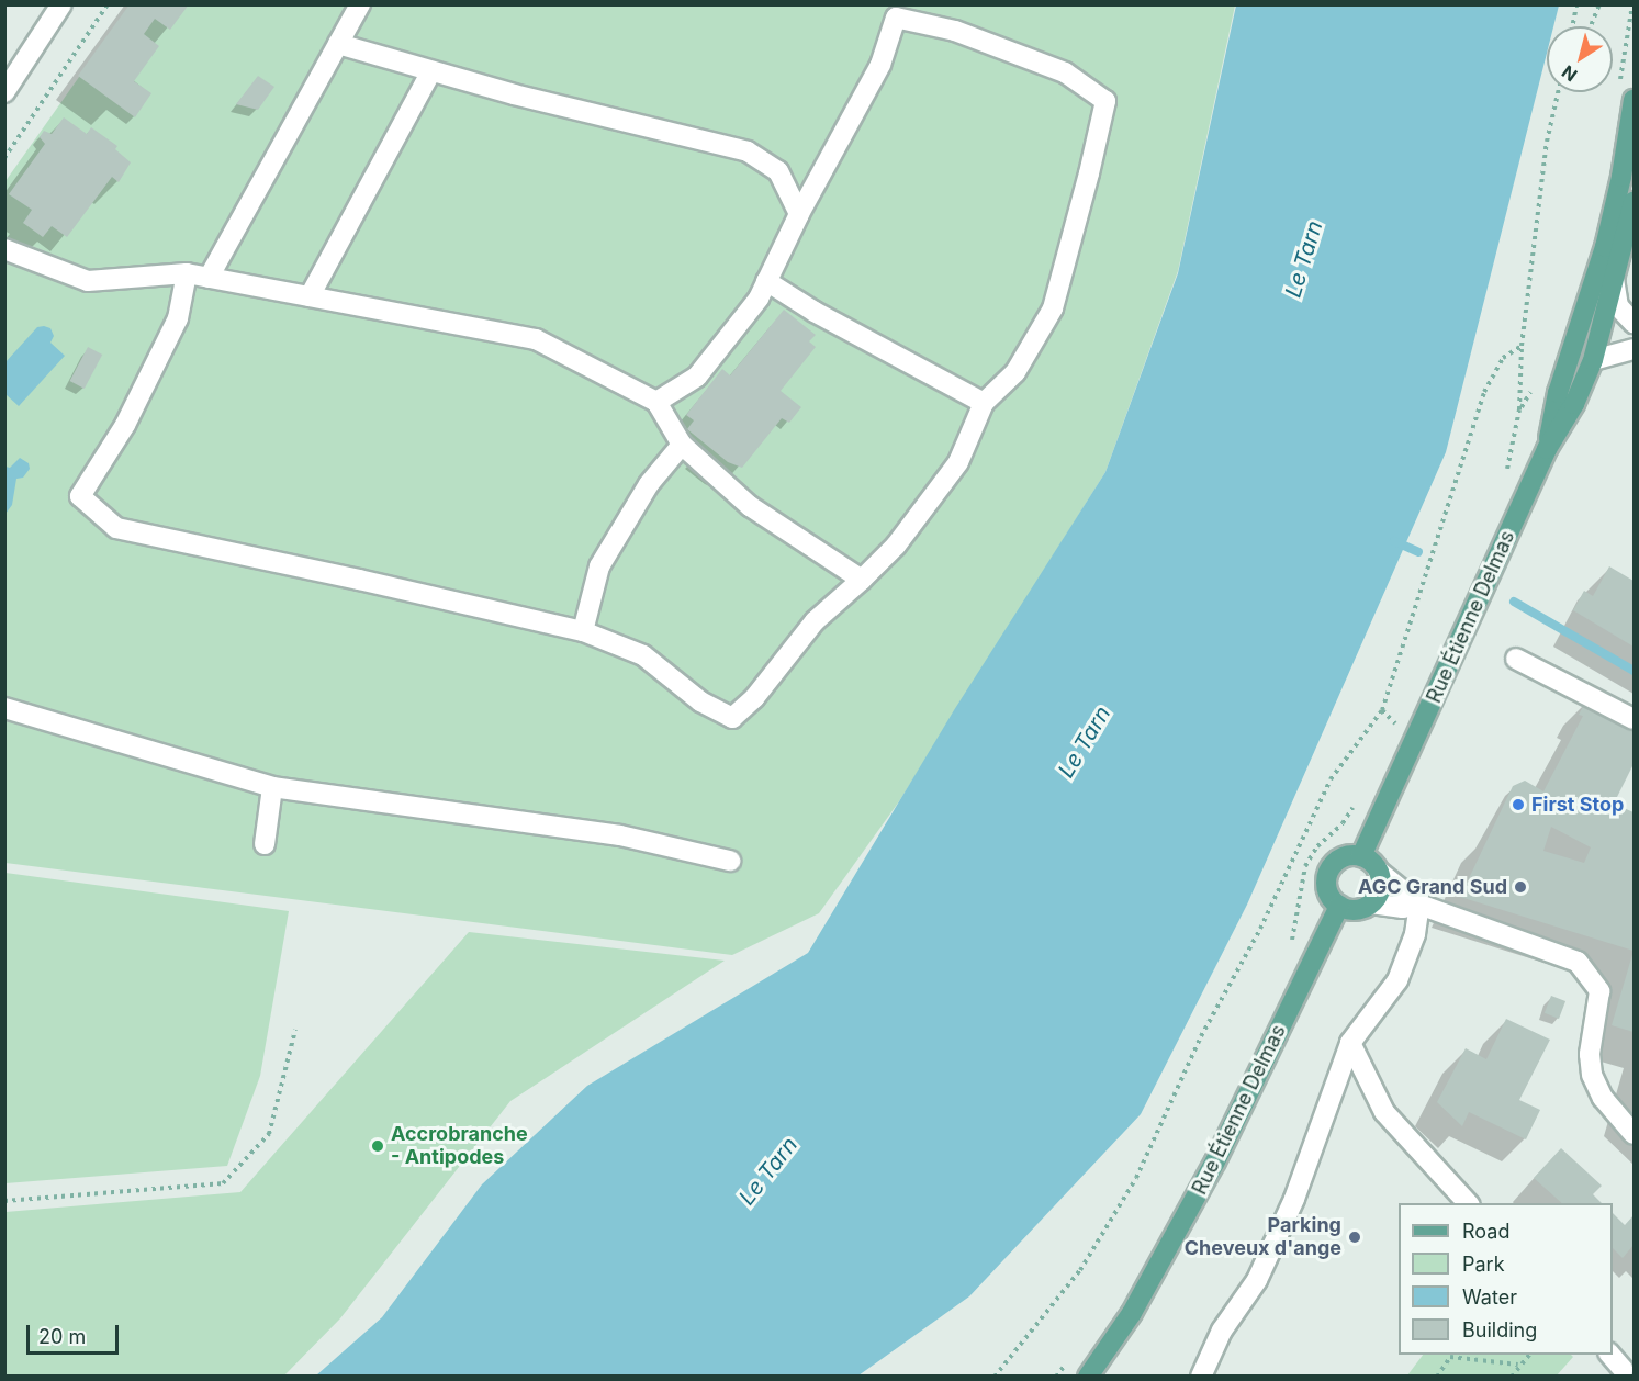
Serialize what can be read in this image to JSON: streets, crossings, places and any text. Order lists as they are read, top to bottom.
{
  "streets": {
    "main road": ["Rue Étienne Delmas"]
  },
  "water": ["Le Tarn"],
  "places": [
    "First Stop",
    "AGC Grand Sud",
    "Accrobranche - Antipodes",
    "Parking Cheveux d'ange"
  ],
  "legend": [
    "Road",
    "Park",
    "Water",
    "Building"
  ],
  "scale_bar": "20 m",
  "north": "bottom left"
}
